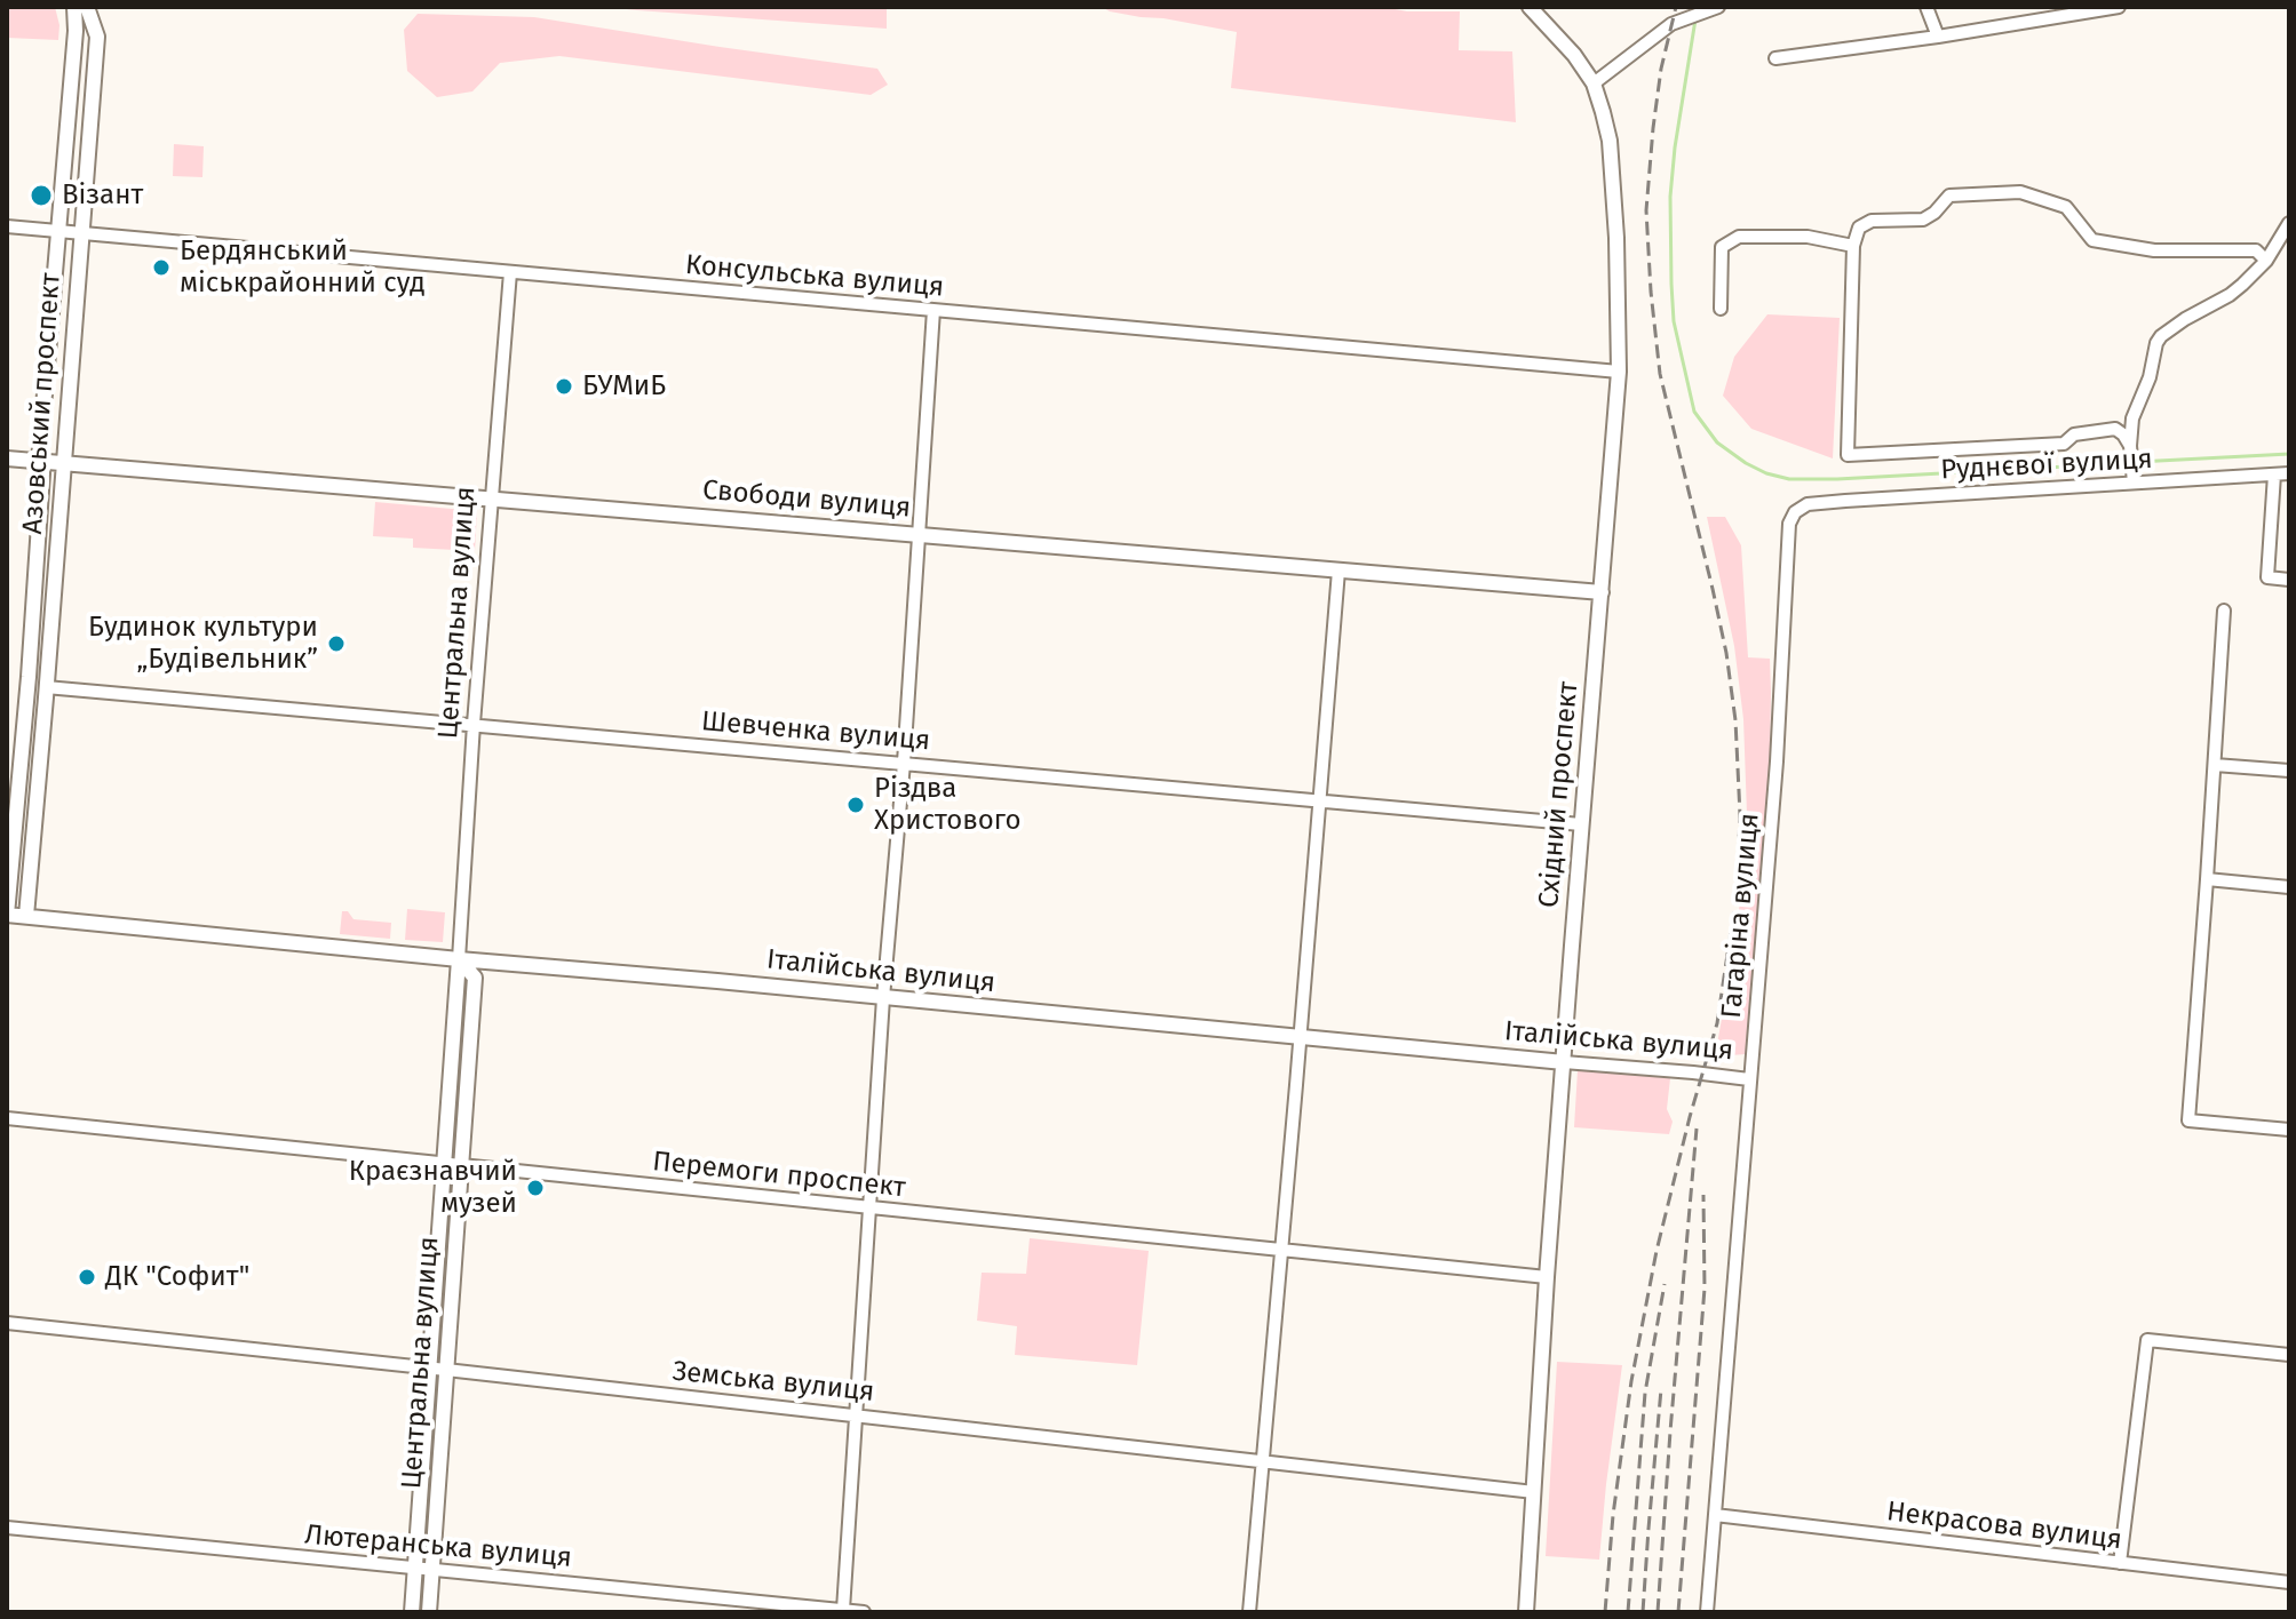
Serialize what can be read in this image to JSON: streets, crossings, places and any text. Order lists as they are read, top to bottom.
{
  "streets": {
    "main road": [
      "Азовський проспект",
      "Свободи вулиця",
      "Центральна вулиця",
      "Східний проспект",
      "Італійська вулиця"
    ],
    "street": [
      "Консульська вулиця",
      "Руднєвої вулиця",
      "Шевченка вулиця",
      "Гагаріна вулиця",
      "Перемоги проспект",
      "Земська вулиця",
      "Некрасова вулиця",
      "Лютеранська вулиця"
    ]
  },
  "crossings": [
    ["Консульська вулиця", "Азовський проспект"],
    ["Консульська вулиця", "Центральна вулиця"],
    ["Консульська вулиця", "Східний проспект"],
    ["Азовський проспект", "Свободи вулиця"],
    ["Азовський проспект", "Шевченка вулиця"],
    ["Азовський проспект", "Італійська вулиця"],
    ["Руднєвої вулиця", "Гагаріна вулиця"],
    ["Свободи вулиця", "Центральна вулиця"],
    ["Свободи вулиця", "Східний проспект"],
    ["Центральна вулиця", "Шевченка вулиця"],
    ["Центральна вулиця", "Італійська вулиця"],
    ["Центральна вулиця", "Перемоги проспект"],
    ["Центральна вулиця", "Земська вулиця"],
    ["Центральна вулиця", "Лютеранська вулиця"],
    ["Шевченка вулиця", "Східний проспект"],
    ["Східний проспект", "Італійська вулиця"],
    ["Східний проспект", "Перемоги проспект"],
    ["Східний проспект", "Земська вулиця"],
    ["Гагаріна вулиця", "Італійська вулиця"],
    ["Гагаріна вулиця", "Некрасова вулиця"]
  ],
  "places": [
    "Візант",
    "Бердянський міськрайонний суд",
    "БУМиБ",
    "Будинок культури „Будівельник”",
    "Різдва Христового",
    "Краєзнавчий музей",
    "ДК \"Софит\""
  ]
}
